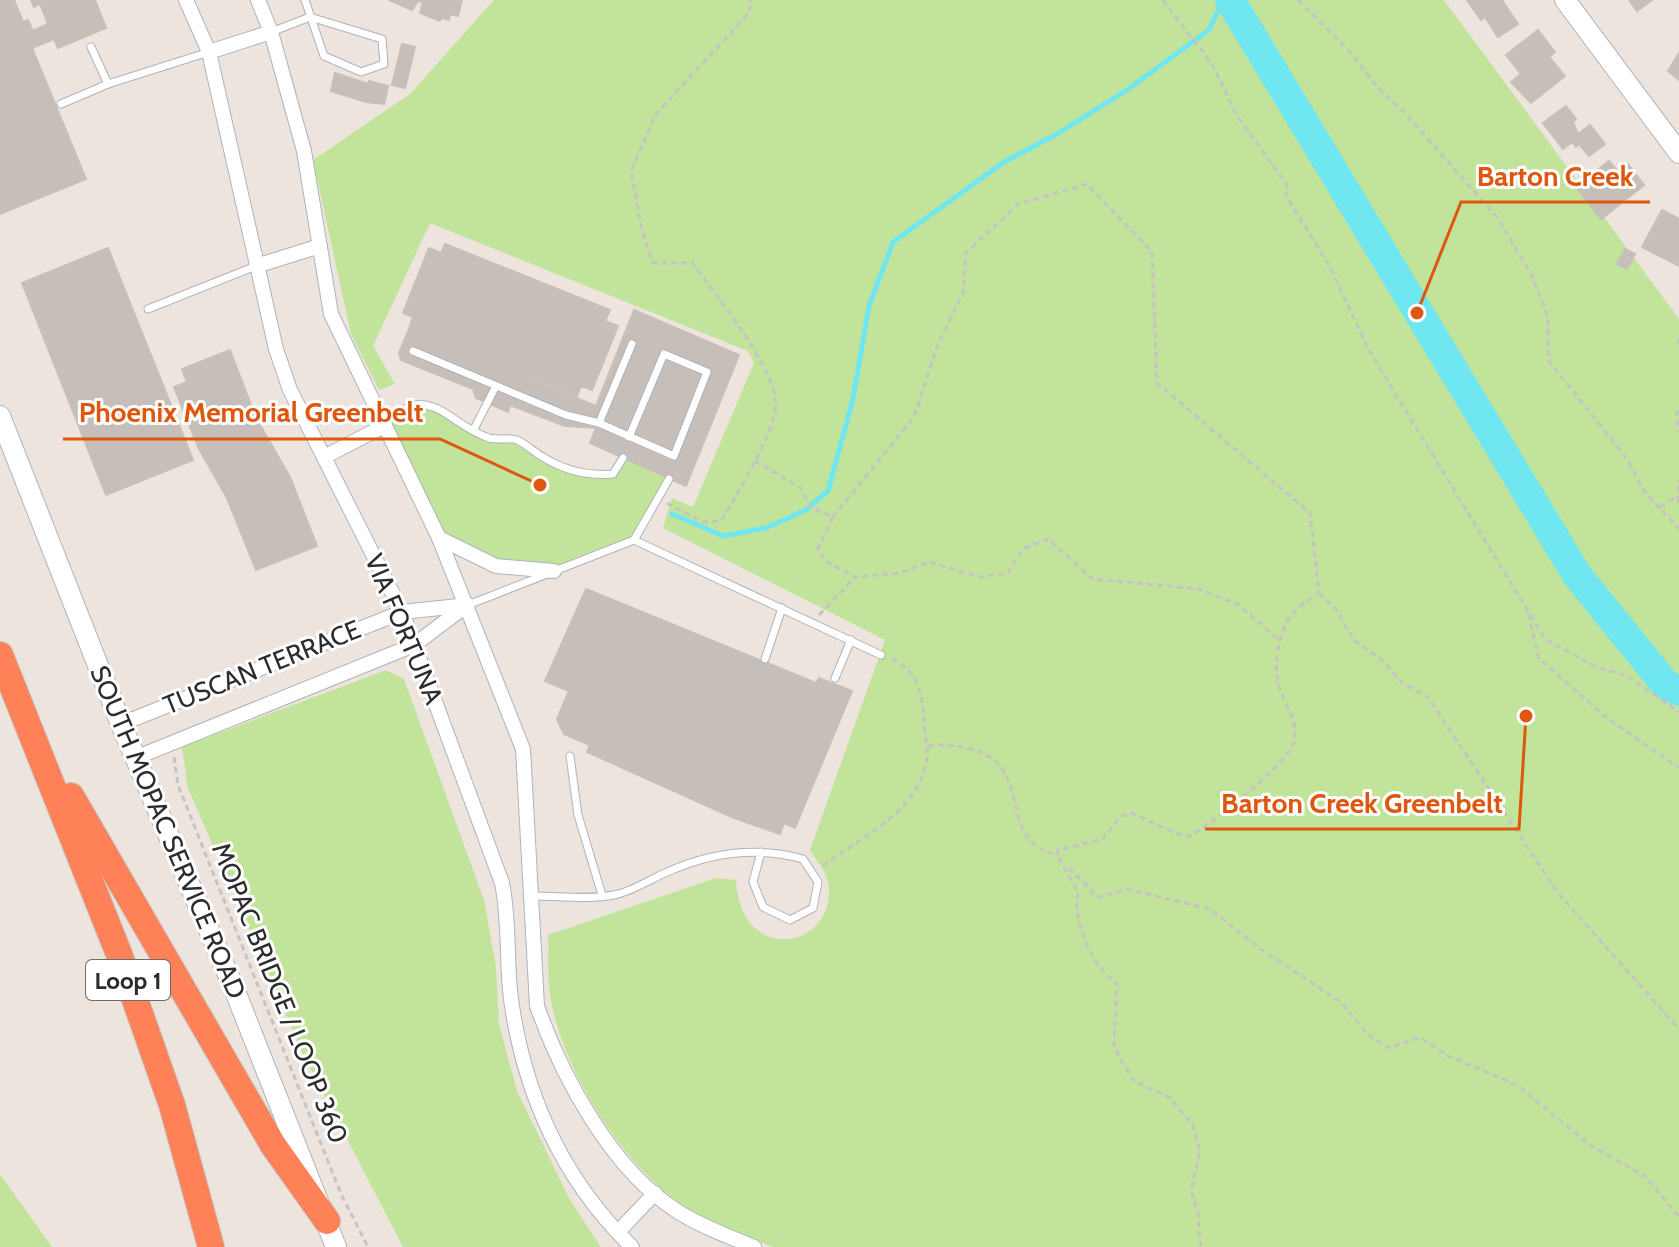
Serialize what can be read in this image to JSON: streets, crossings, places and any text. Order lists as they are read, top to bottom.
{
  "streets": {
    "highway": ["Loop 1"],
    "main road": ["SOUTH MOPAC SERVICE ROAD"],
    "street": ["VIA FORTUNA", "TUSCAN TERRACE"],
    "path": ["MOPAC BRIDGE / LOOP 360"]
  },
  "crossings": [
    ["VIA FORTUNA", "TUSCAN TERRACE"],
    ["TUSCAN TERRACE", "SOUTH MOPAC SERVICE ROAD"]
  ],
  "places": ["Barton Creek", "Phoenix Memorial Greenbelt", "Barton Creek Greenbelt"]
}
